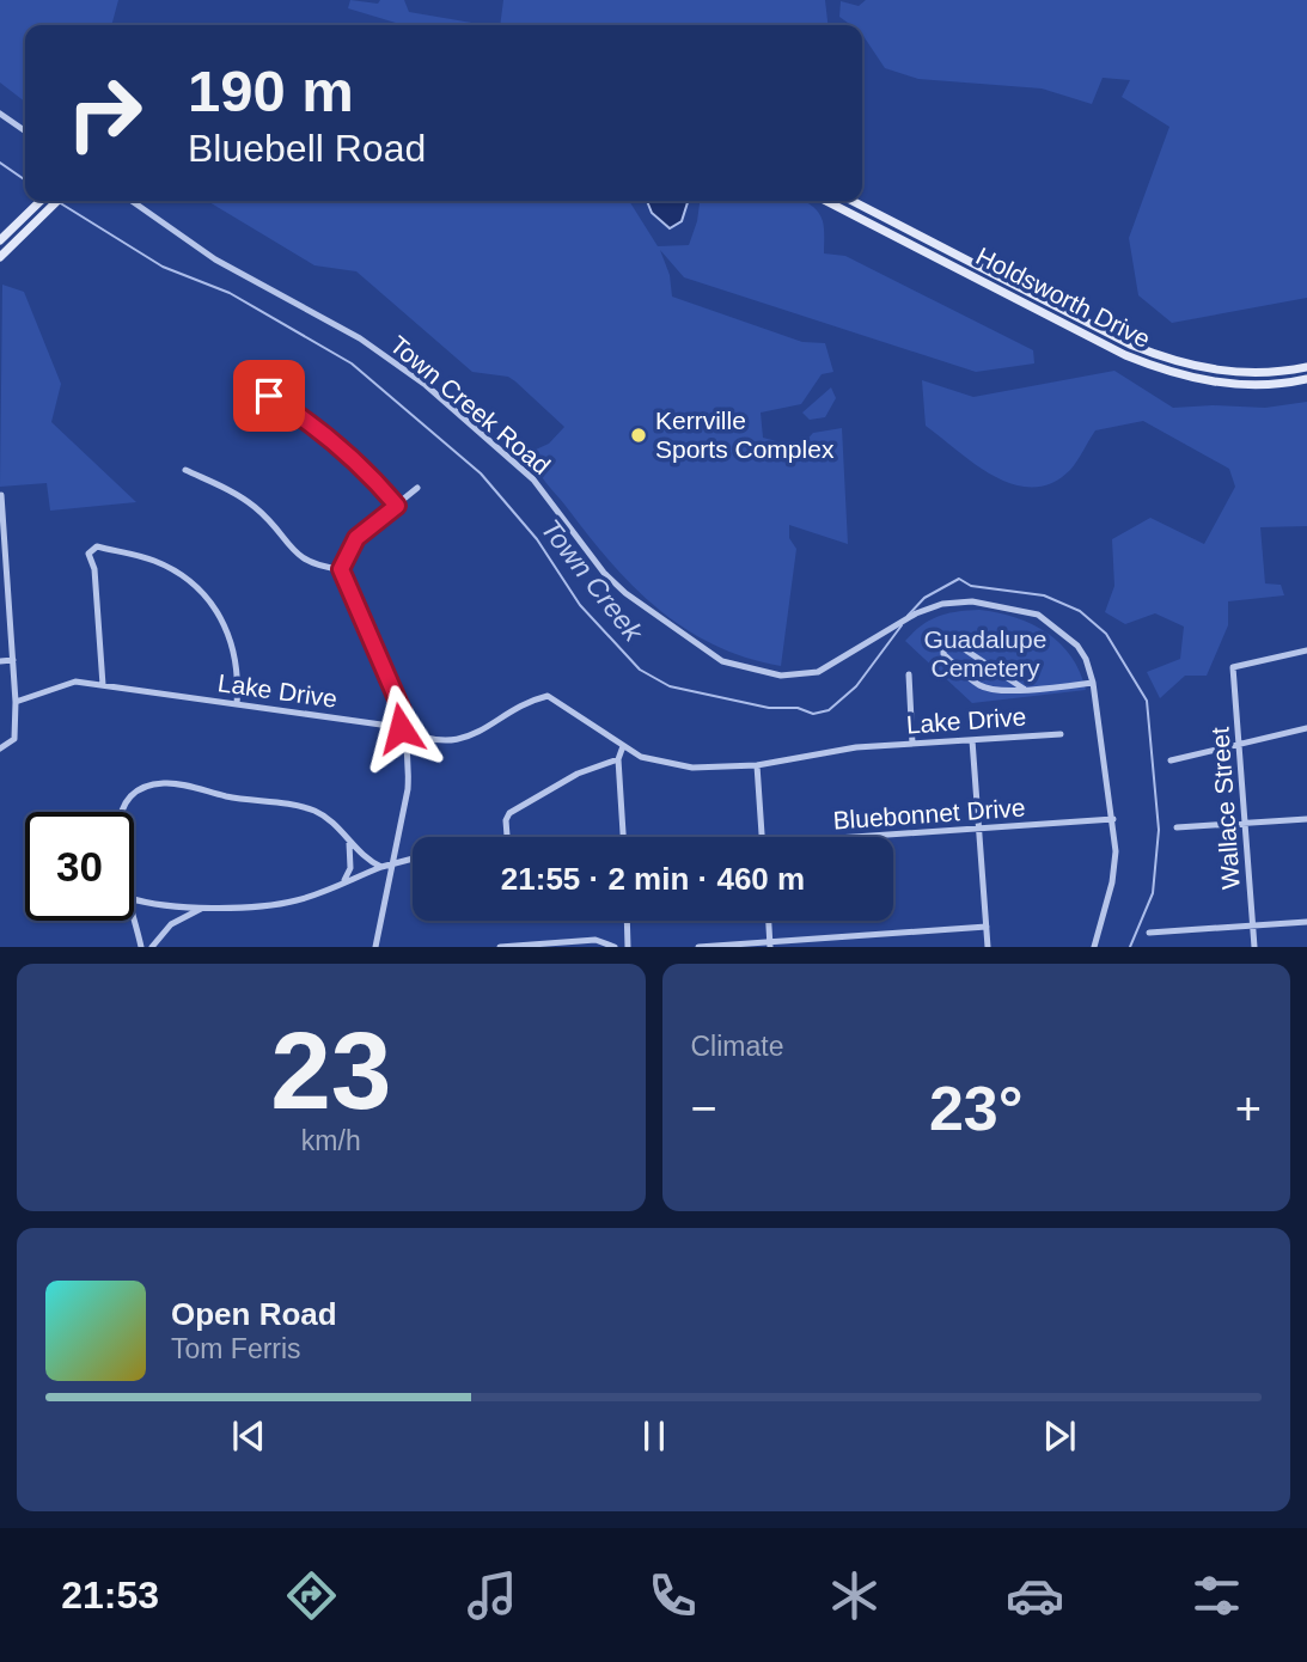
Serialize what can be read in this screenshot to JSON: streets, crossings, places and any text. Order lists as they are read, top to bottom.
{
  "streets": {
    "main road": ["Holdsworth Drive"],
    "street": [
      "Town Creek Road",
      "Lake Drive",
      "Wallace Street",
      "Bluebonnet Drive"
    ]
  },
  "crossings": [
    ["Town Creek Road", "Bluebonnet Drive"]
  ],
  "water": ["Town Creek"],
  "parks": ["Guadalupe Cemetery"],
  "places": ["Kerrville Sports Complex"],
  "page": {
    "turn": ["190 m", "Bluebell Road"],
    "limit": "30",
    "trip": "21:55 · 2 min · 460 m",
    "tile": [
      ["23", "km/h"],
      "Climate"
    ],
    "heat": ["−", "23°", "+"],
    "song": ["Open Road", "Tom Ferris"],
    "tabs": "21:53"
  }
}
